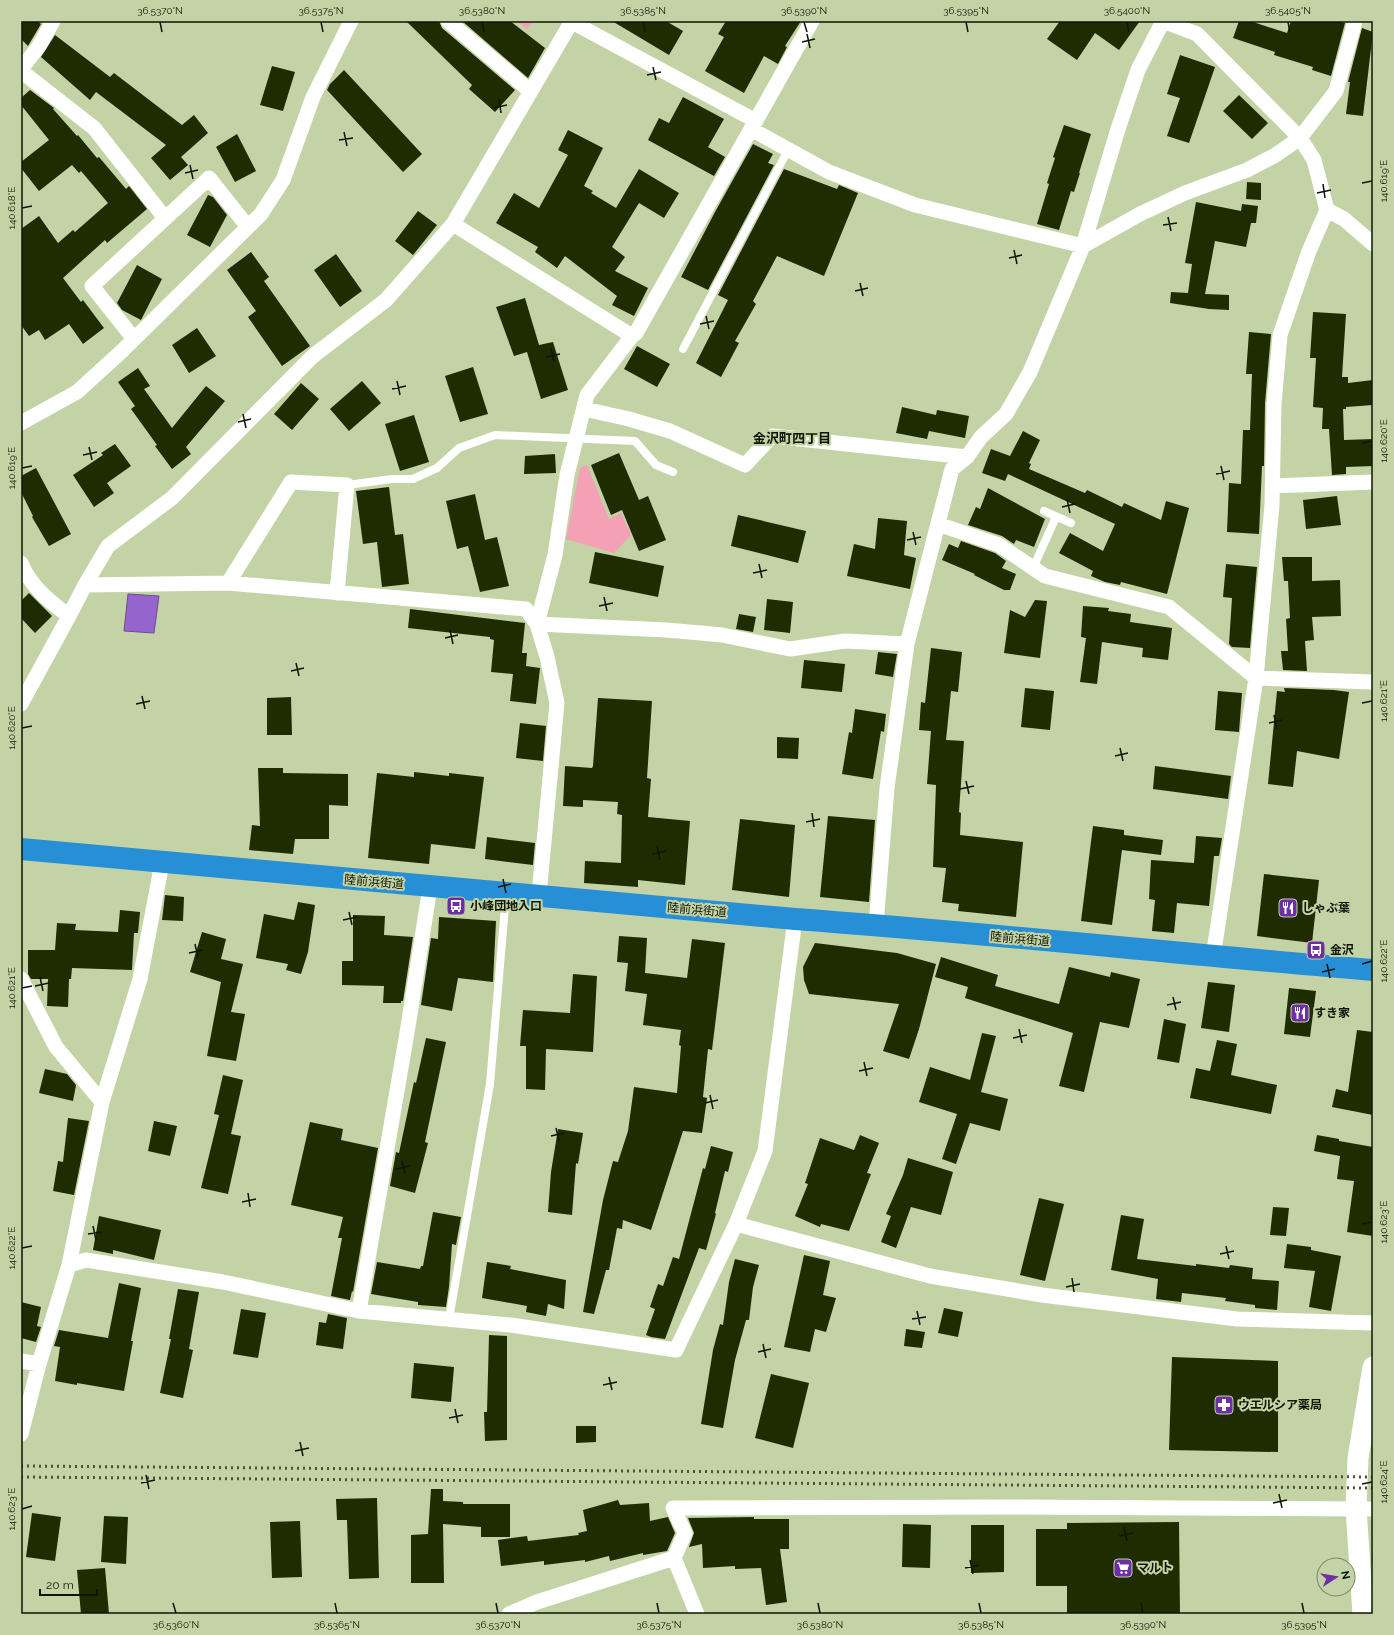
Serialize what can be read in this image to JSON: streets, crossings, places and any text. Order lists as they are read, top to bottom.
{
  "streets": {
    "highway": ["陸前浜街道"]
  },
  "districts": ["金沢町四丁目"],
  "places": {
    "bus stop": ["小峰団地入口", "金沢"],
    "restaurant": ["しゃぶ葉", "すき家"],
    "pharmacy": ["ウエルシア薬局"],
    "supermarket": ["マルト"]
  },
  "scale_bar": "20 m",
  "north": "right",
  "coordinates": [
    "36.5370°N",
    "36.5375°N",
    "36.5380°N",
    "36.5385°N",
    "36.5390°N",
    "36.5395°N",
    "36.5400°N",
    "36.5405°N",
    "140.619°E",
    "140.618°E",
    "140.620°E",
    "140.621°E",
    "140.622°E",
    "140.623°E",
    "140.624°E",
    "36.5360°N",
    "36.5365°N"
  ]
}
